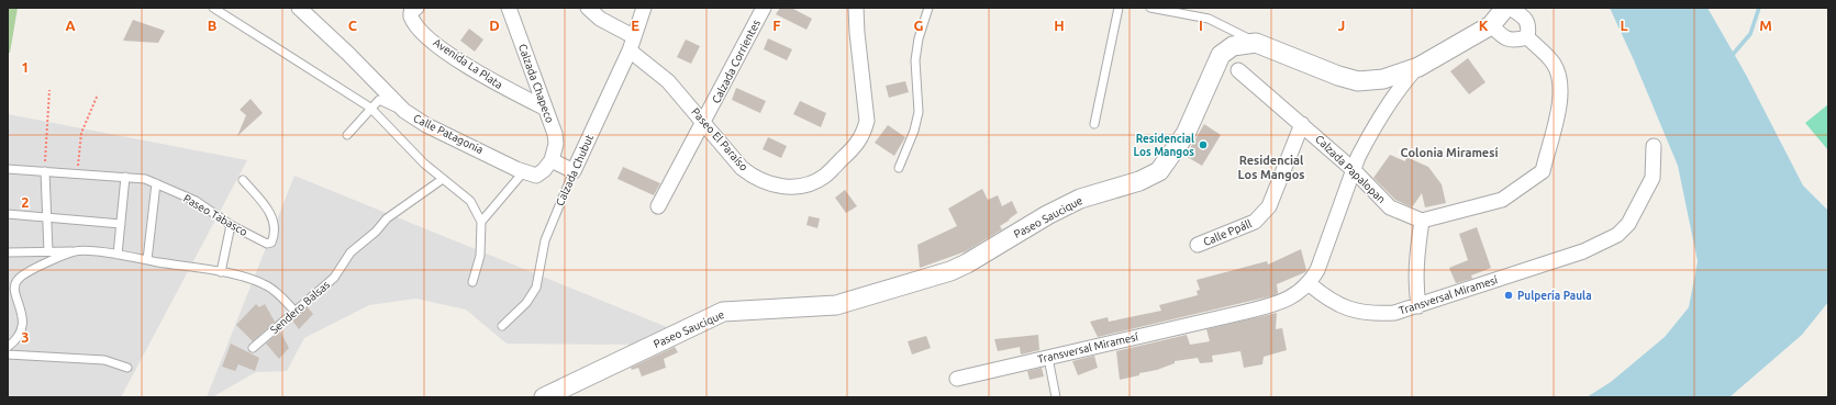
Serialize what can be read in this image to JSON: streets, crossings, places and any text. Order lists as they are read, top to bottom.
{
  "streets": {
    "street": [
      "Calzada Corrientes",
      "Avenida La Plata",
      "Calzada Chapeco",
      "Calle Patagonia",
      "Paseo El Paraíso",
      "Calzada Papalopan",
      "Calzada Chubut",
      "Paseo Saucique",
      "Calle Ppáll",
      "Transversal Miramesí"
    ],
    "lane": ["Paseo Tabasco", "Sendero Balsas"]
  },
  "crossings": [
    ["Calzada Corrientes", "Paseo El Paraíso"],
    ["Avenida La Plata", "Calzada Chapeco"],
    ["Calzada Chapeco", "Calle Patagonia"],
    ["Paseo El Paraíso", "Calzada Chubut"],
    ["Calzada Papalopan", "Calle Ppáll"]
  ],
  "districts": ["Colonia Miramesí", "Residencial Los Mangos"],
  "places": ["Residencial Los Mangos", "Pulpería Paula"],
  "grid": {
    "columns": [
      "A",
      "B",
      "C",
      "D",
      "E",
      "F",
      "G",
      "H",
      "I",
      "J",
      "K",
      "L",
      "M"
    ],
    "rows": ["1", "2", "3"]
  }
}
